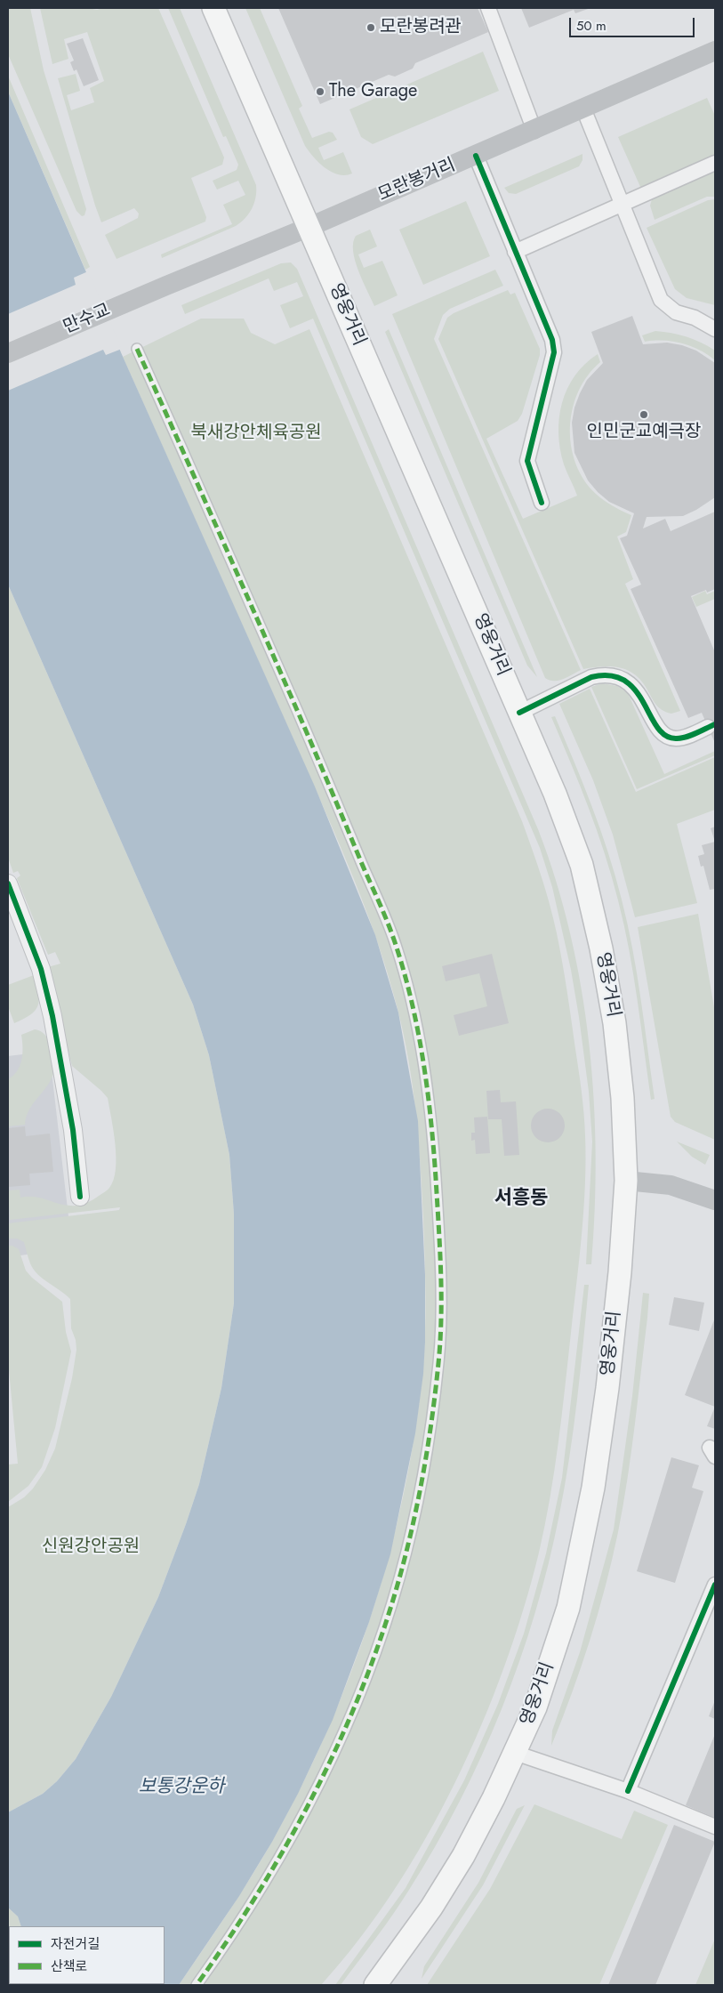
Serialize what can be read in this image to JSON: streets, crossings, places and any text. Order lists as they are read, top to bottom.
{
  "streets": {
    "main road": ["모란봉거리", "영웅거리", "만수교"]
  },
  "crossings": [
    ["모란봉거리", "영웅거리"],
    ["모란봉거리", "만수교"]
  ],
  "districts": ["서흥동"],
  "water": ["보통강운하"],
  "parks": ["북새강안체육공원", "신원강안공원"],
  "places": ["모란봉려관", "The Garage", "인민군교예극장"],
  "legend": ["자전거길", "산책로"],
  "scale_bar": "50 m"
}
